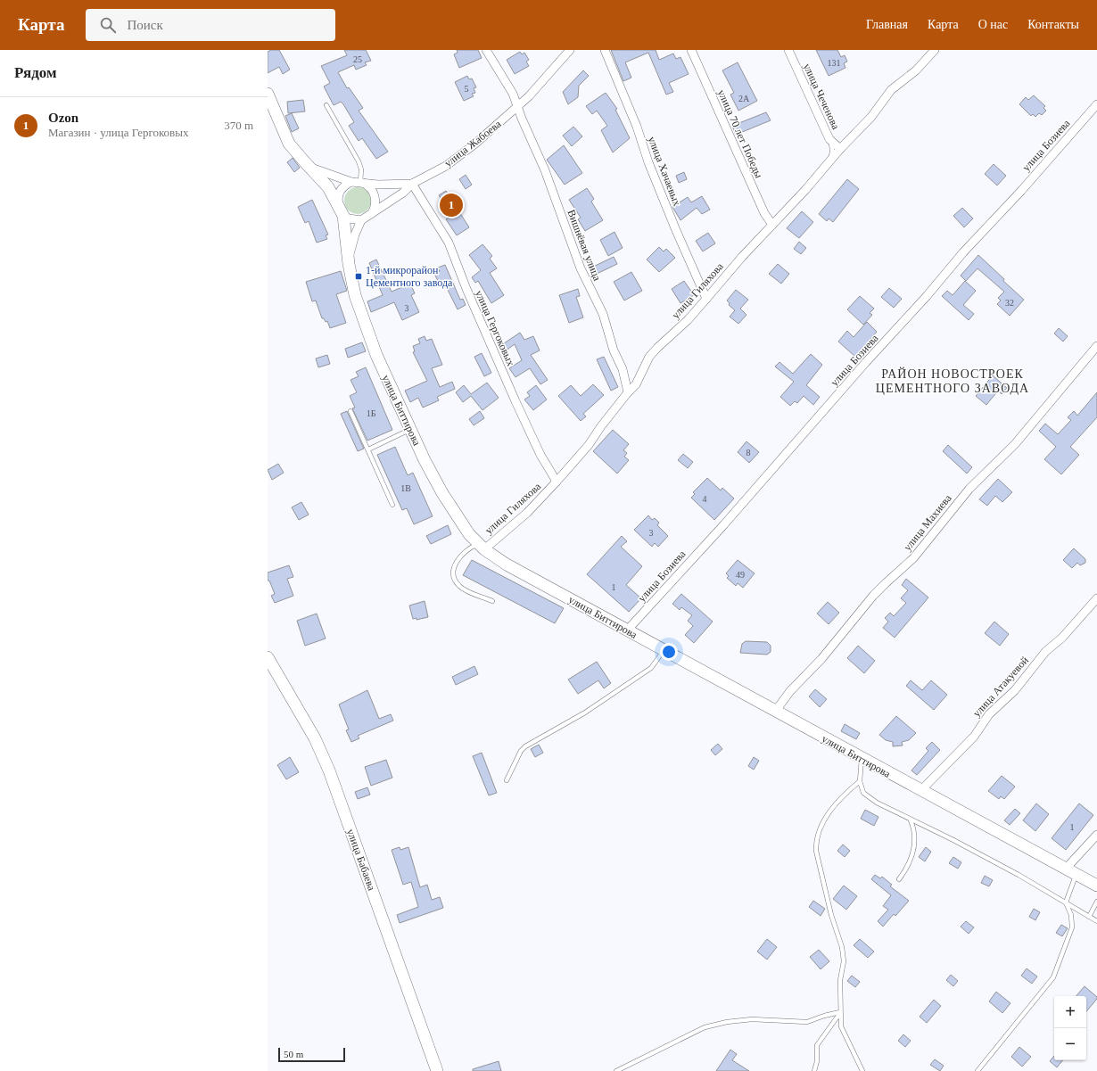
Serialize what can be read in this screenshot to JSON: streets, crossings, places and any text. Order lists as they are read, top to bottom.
{
  "streets": {
    "street": [
      "улица Чеченова",
      "улица 70 лет Победы",
      "улица Жабоева",
      "улица Бозиева",
      "улица Хачаевых",
      "Вишнёвая улица",
      "улица Гиляхова",
      "улица Гергоковых",
      "улица Биттирова",
      "улица Махиева",
      "улица Атакуевой",
      "улица Бабаева"
    ]
  },
  "crossings": [
    ["улица Чеченова", "улица Гиляхова"],
    ["улица 70 лет Победы", "улица Гиляхова"],
    ["улица Жабоева", "Вишнёвая улица"],
    ["улица Жабоева", "улица Гергоковых"],
    ["улица Жабоева", "улица Биттирова"],
    ["улица Бозиева", "улица Биттирова"],
    ["улица Хачаевых", "улица Гиляхова"],
    ["Вишнёвая улица", "улица Гиляхова"],
    ["улица Гиляхова", "улица Гергоковых"],
    ["улица Гиляхова", "улица Биттирова"],
    ["улица Биттирова", "улица Махиева"],
    ["улица Биттирова", "улица Атакуевой"]
  ],
  "districts": ["РАЙОН НОВОСТРОЕК ЦЕМЕНТНОГО ЗАВОДА"],
  "places": {
    "transit": ["1-й микрорайон Цементного завода"]
  },
  "house_numbers": [
    "25",
    "131",
    "5",
    "2А",
    "32",
    "3",
    "1Б",
    "8",
    "1В",
    "4",
    "3",
    "49",
    "1",
    "1"
  ],
  "scale_bar": "50 m",
  "page": {
    "header": "Карта",
    "search": "Поиск",
    "nav": [
      "Главная",
      "Карта",
      "О нас",
      "Контакты"
    ],
    "heading": "Рядом",
    "list": [
      {
        "mark": "1",
        "name": "Ozon",
        "note": "Магазин · улица Гергоковых",
        "value": "370 m"
      }
    ],
    "pins": "1",
    "map_buttons": ["+", "−"],
    "scale": "50 m"
  }
}
